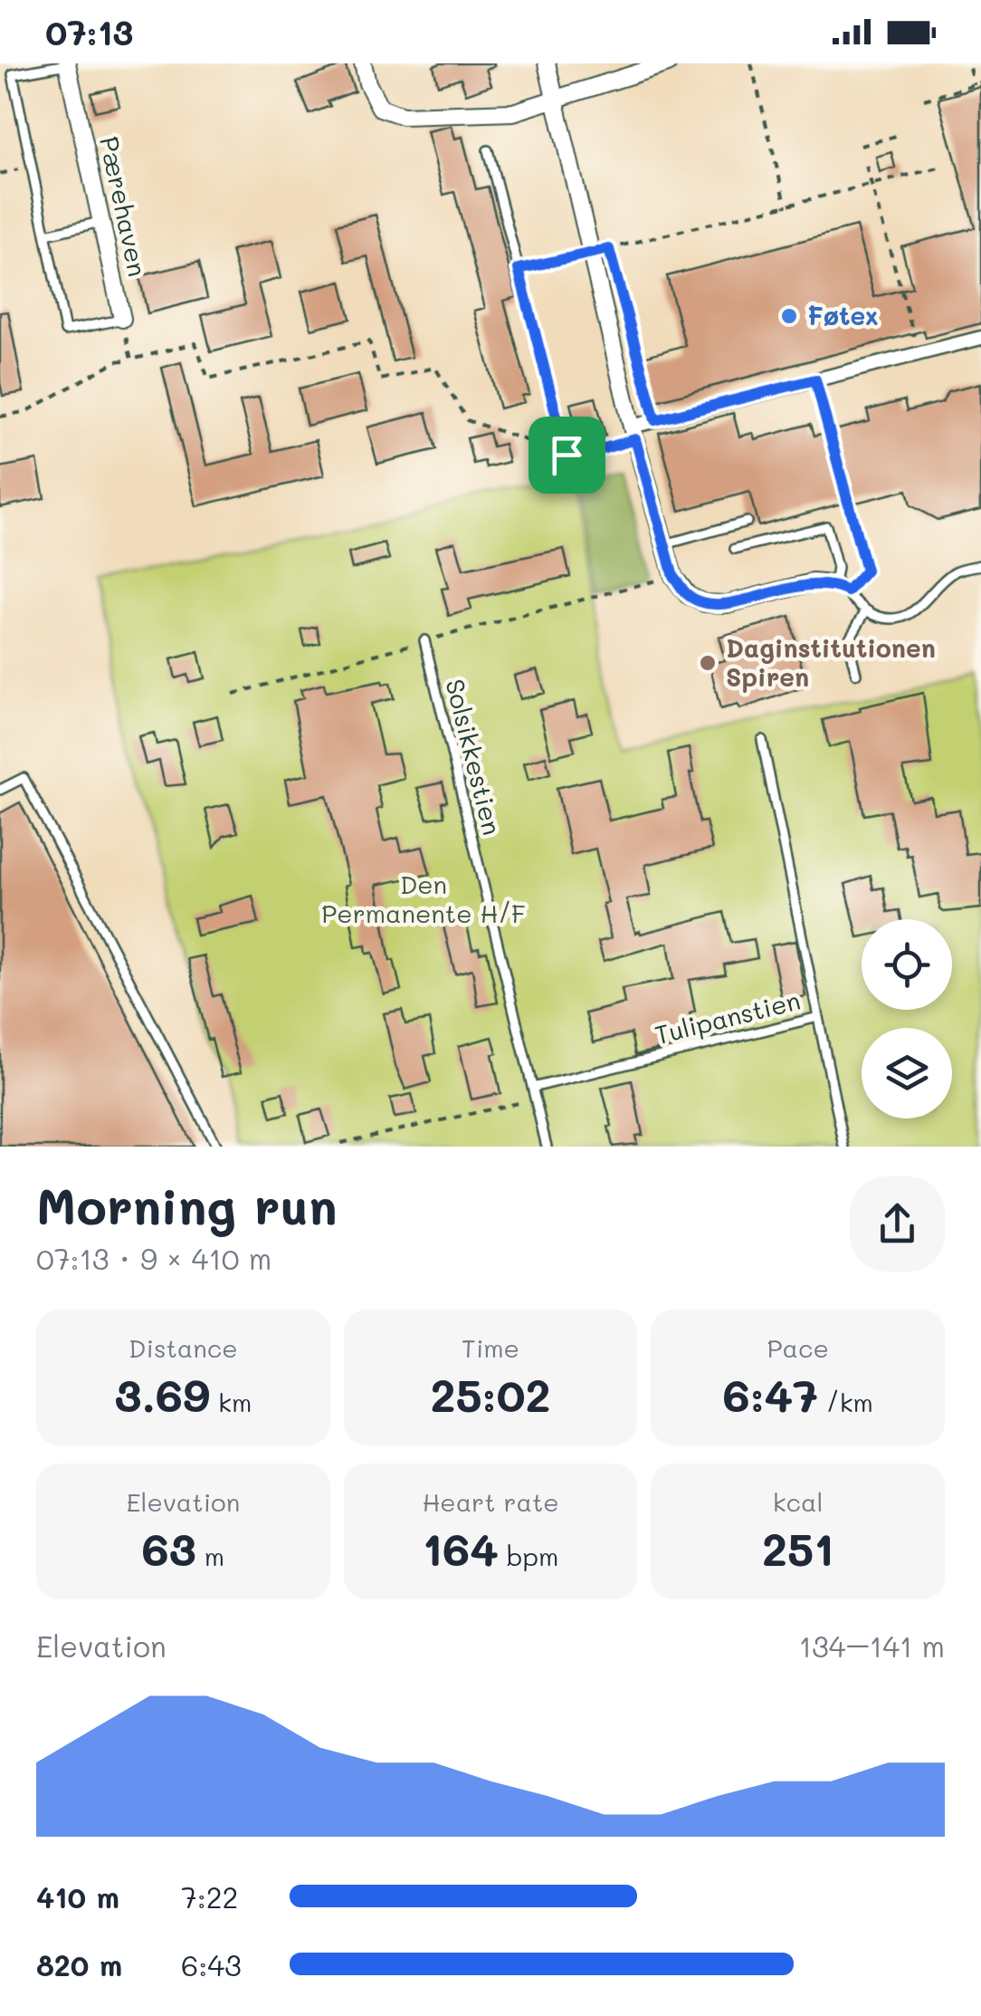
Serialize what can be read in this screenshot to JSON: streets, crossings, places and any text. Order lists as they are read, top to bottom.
{
  "streets": {
    "street": ["Pærehaven"],
    "lane": ["Solsikkestien", "Tulipanstien"]
  },
  "crossings": [
    ["Solsikkestien", "Tulipanstien"]
  ],
  "parks": ["Den Permanente H/F"],
  "places": ["Føtex", "Daginstitutionen Spiren"],
  "page": {
    "status": "07:13",
    "heading": ["Morning run", "07:13 · 9 × 410 m"],
    "stats": [
      ["Distance", "3.69 km"],
      ["Time", "25:02"],
      ["Pace", "6:47 /km"],
      ["Elevation", "63 m"],
      ["Heart rate", "164 bpm"],
      ["kcal", "251"]
    ],
    "chart": ["Elevation", "134–141 m"],
    "list": [
      {
        "name": "410 m",
        "note": "7:22"
      },
      {
        "name": "820 m",
        "note": "6:43"
      }
    ]
  }
}
